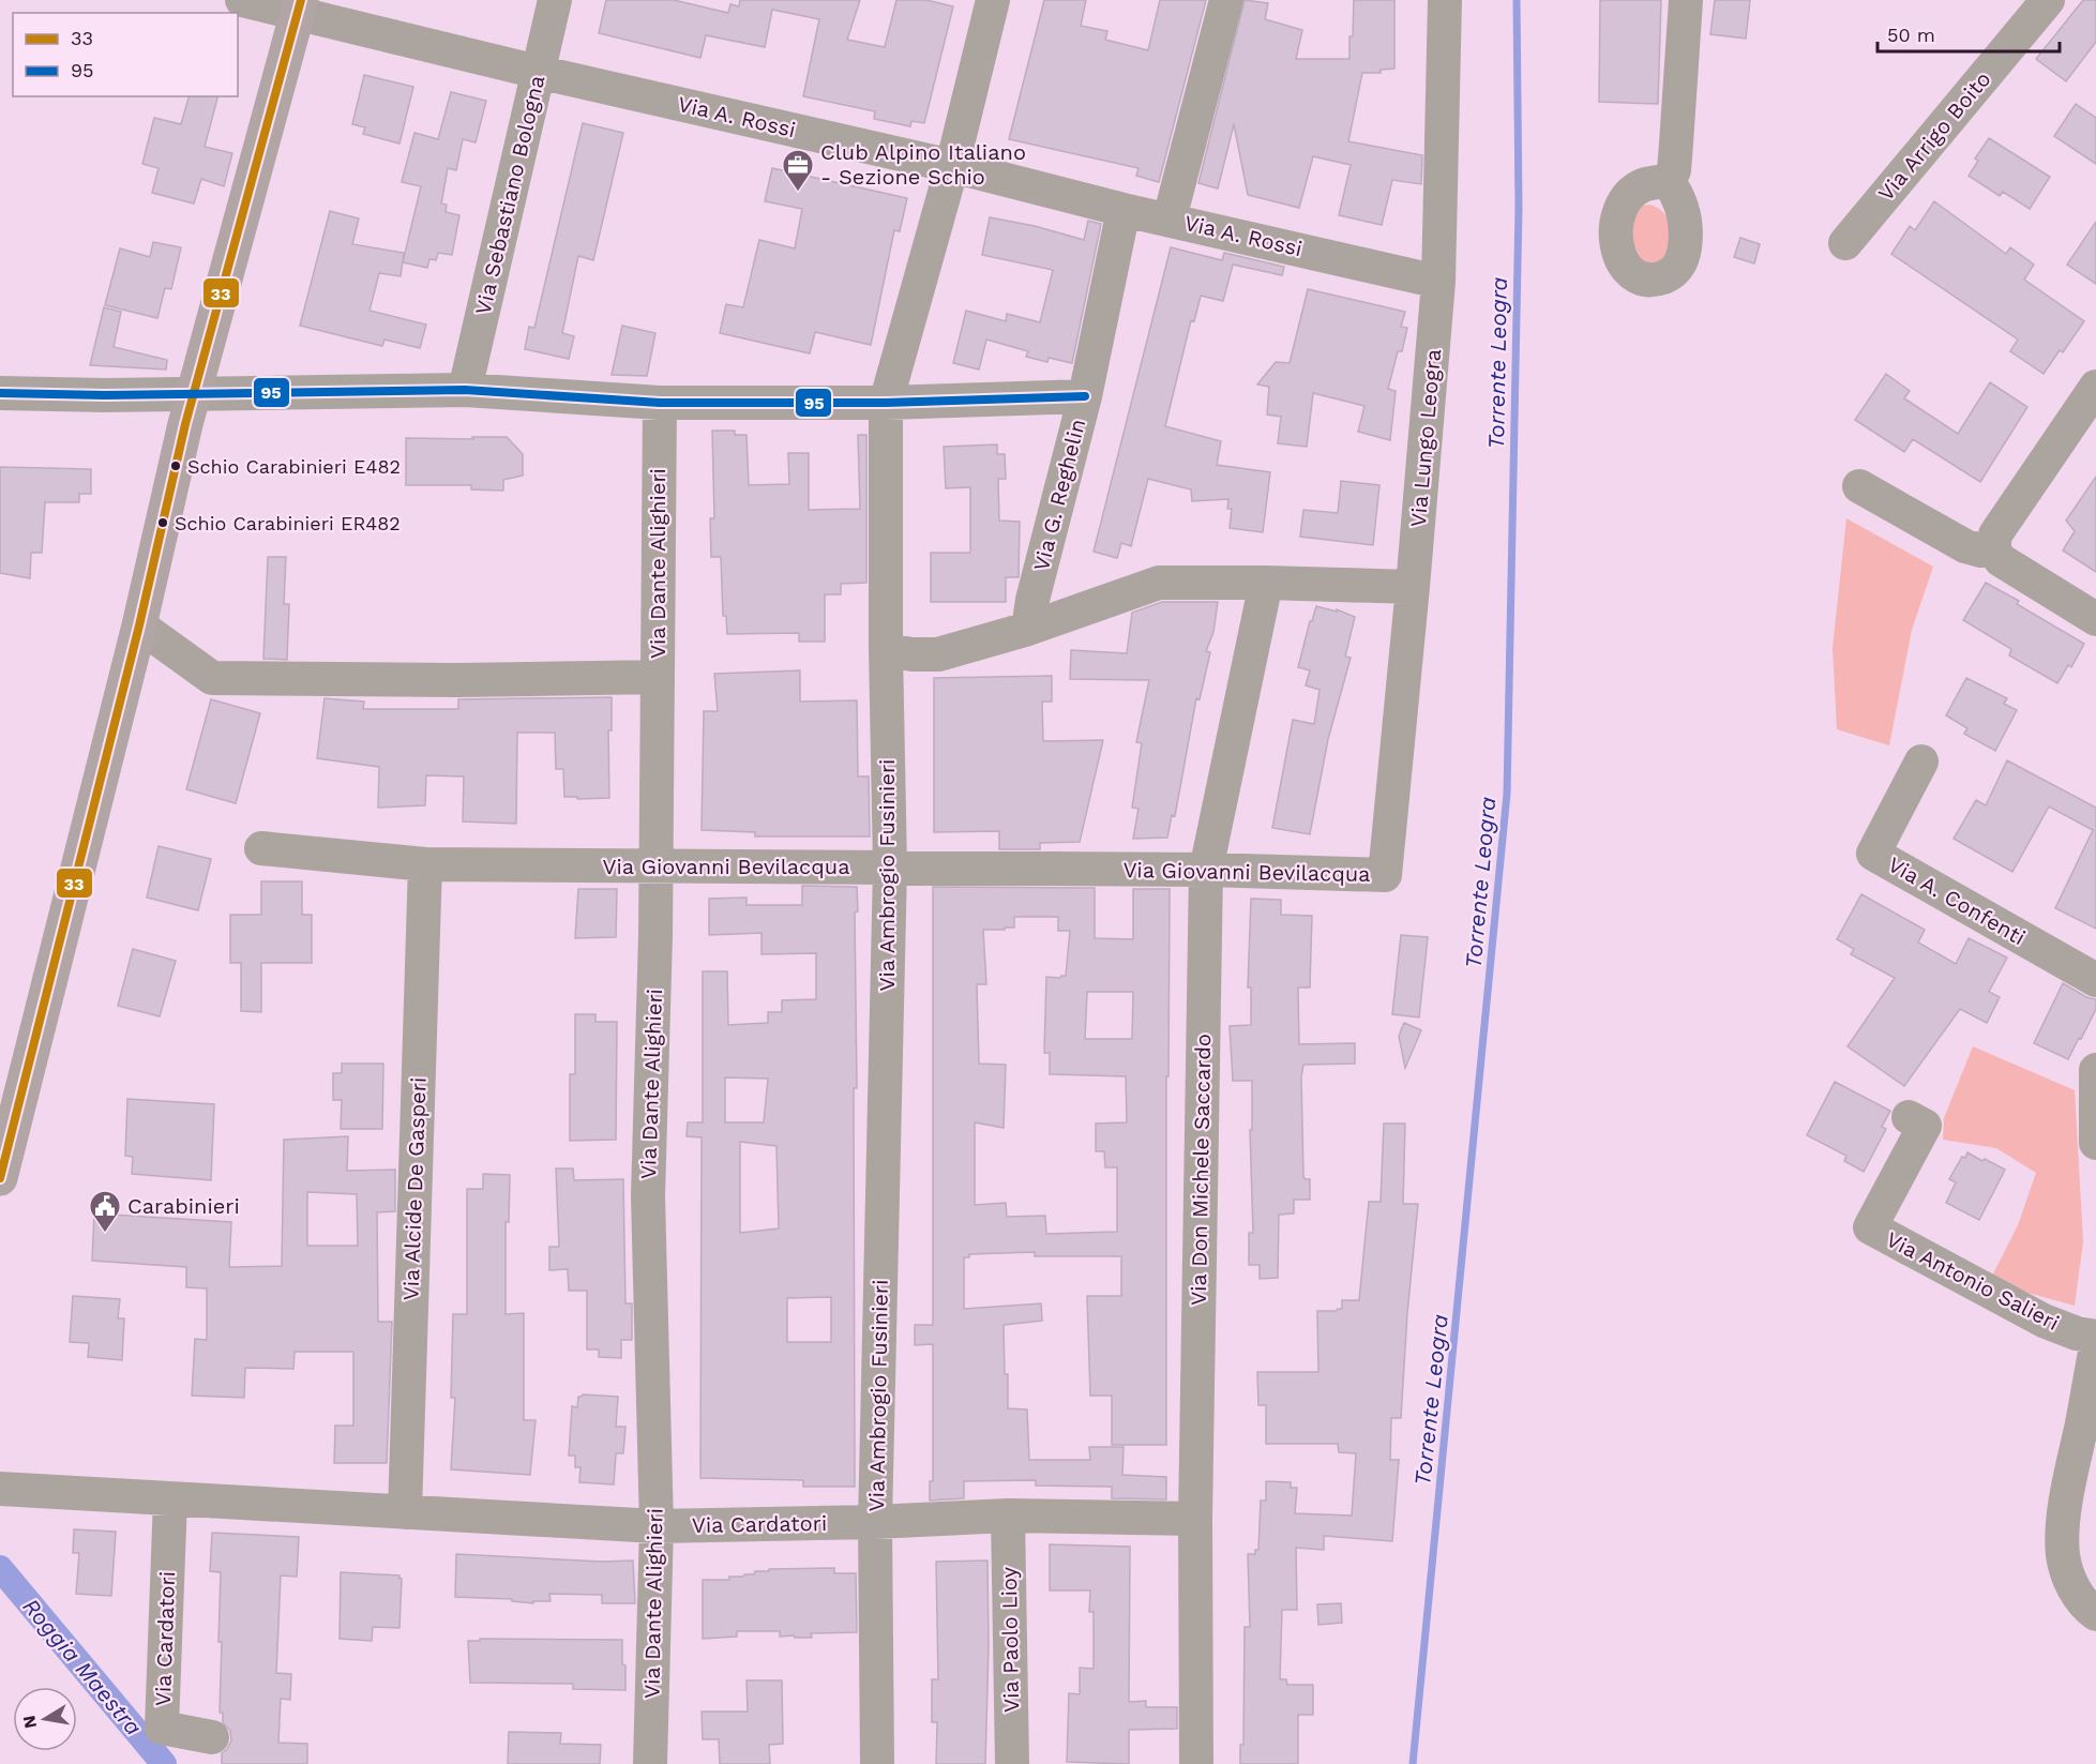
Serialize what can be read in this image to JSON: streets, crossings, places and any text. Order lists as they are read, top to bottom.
{
  "streets": {
    "street": [
      "Via A. Rossi",
      "Via Arrigo Boito",
      "Via Sebastiano Bologna",
      "Via Lungo Leogra",
      "Via G. Reghelin",
      "Via Dante Alighieri",
      "Via Giovanni Bevilacqua",
      "Via Ambrogio Fusinieri",
      "Via A. Confenti",
      "Via Don Michele Saccardo",
      "Via Alcide De Gasperi",
      "Via Antonio Salieri",
      "Via Cardatori",
      "Via Paolo Lioy"
    ]
  },
  "crossings": [
    ["Via A. Rossi", "Via Sebastiano Bologna"],
    ["Via A. Rossi", "Via Lungo Leogra"],
    ["Via A. Rossi", "Via G. Reghelin"],
    ["Via A. Rossi", "Via Ambrogio Fusinieri"],
    ["Via Lungo Leogra", "Via Giovanni Bevilacqua"],
    ["Via Dante Alighieri", "Via Giovanni Bevilacqua"],
    ["Via Dante Alighieri", "Via Cardatori"],
    ["Via Giovanni Bevilacqua", "Via Ambrogio Fusinieri"],
    ["Via Giovanni Bevilacqua", "Via Don Michele Saccardo"],
    ["Via Giovanni Bevilacqua", "Via Alcide De Gasperi"],
    ["Via Ambrogio Fusinieri", "Via Cardatori"],
    ["Via Don Michele Saccardo", "Via Cardatori"],
    ["Via Alcide De Gasperi", "Via Cardatori"],
    ["Via Cardatori", "Via Paolo Lioy"]
  ],
  "water": ["Torrente Leogra", "Roggia Maestra"],
  "places": {
    "office": ["Club Alpino Italiano - Sezione Schio"],
    "other": ["Schio Carabinieri E482", "Schio Carabinieri ER482"],
    "public building": ["Carabinieri"]
  },
  "lines": ["transit line 33", "transit line 95"],
  "legend": ["33", "95"],
  "scale_bar": "50 m",
  "north": "left"
}
